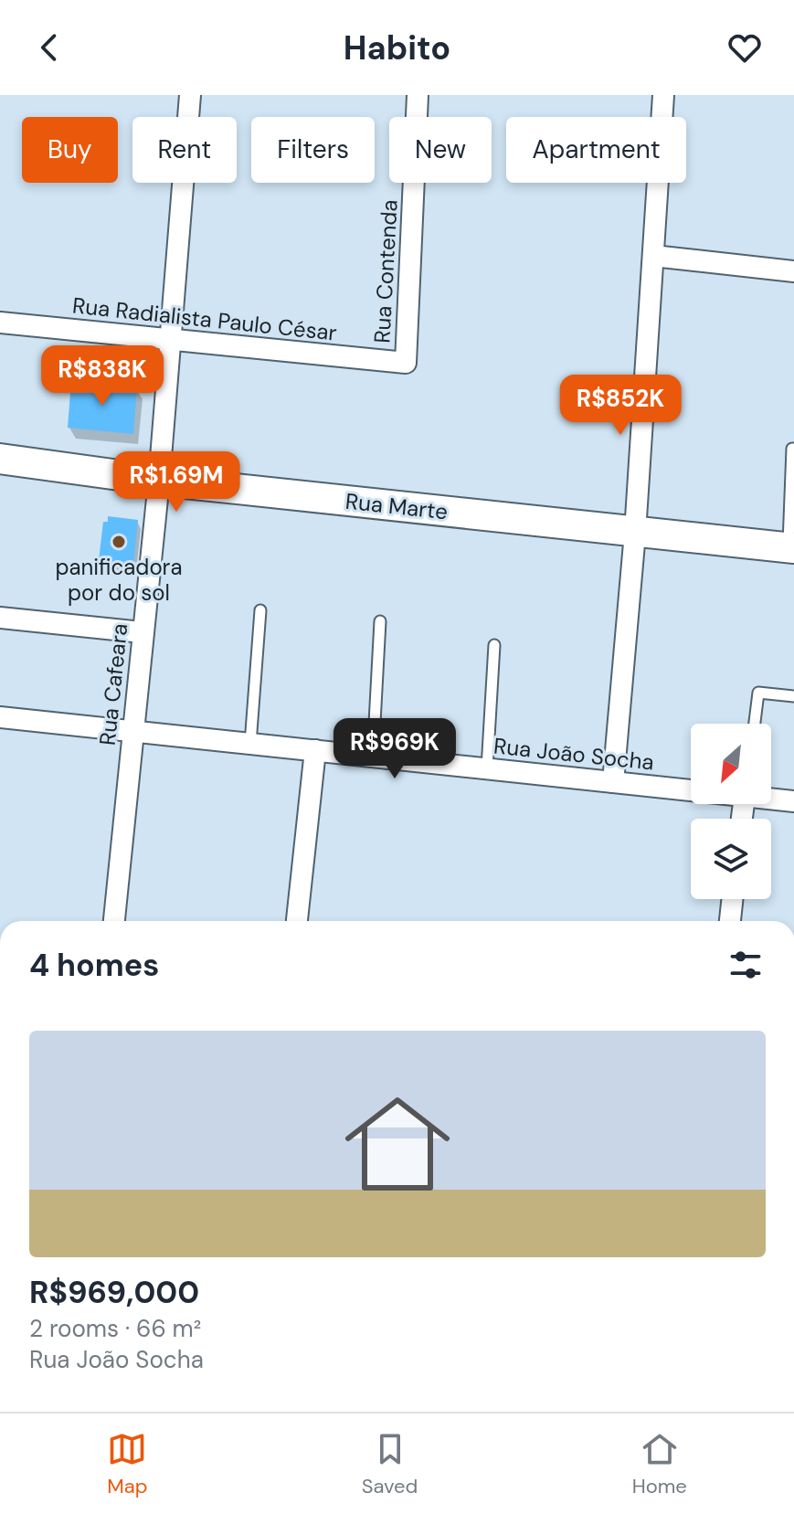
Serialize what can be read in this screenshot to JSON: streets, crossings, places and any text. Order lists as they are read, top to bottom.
{
  "streets": {
    "street": [
      "Rua Contenda",
      "Rua Radialista Paulo César",
      "Rua Marte",
      "Rua Cafeara",
      "Rua João Socha"
    ]
  },
  "crossings": [
    ["Rua Contenda", "Rua Radialista Paulo César"],
    ["Rua Radialista Paulo César", "Rua Cafeara"],
    ["Rua Marte", "Rua Cafeara"],
    ["Rua Cafeara", "Rua João Socha"]
  ],
  "places": ["panificadora por do sol"],
  "north": "bottom left",
  "page": {
    "header": "Habito",
    "chip": [
      "Buy",
      "Rent",
      "Filters",
      "New",
      "Apartment"
    ],
    "price": [
      "R$838K",
      "R$852K",
      "R$1.69M",
      "R$969K"
    ],
    "heading": "4 homes",
    "list": [
      {
        "name": "R$969,000",
        "note": "2 rooms · 66 m² · Rua João Socha"
      }
    ],
    "tabs": ["Map", "Saved", "Home"]
  }
}
